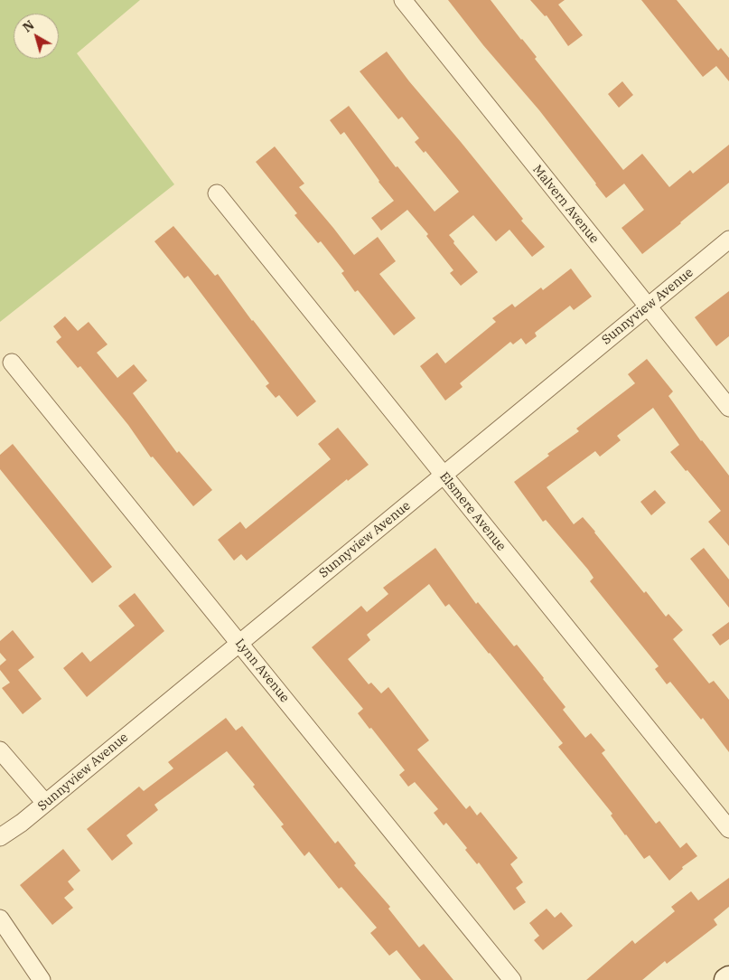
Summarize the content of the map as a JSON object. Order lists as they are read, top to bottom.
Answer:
{
  "streets": {
    "street": [
      "Malvern Avenue",
      "Sunnyview Avenue",
      "Elsmere Avenue",
      "Lynn Avenue"
    ]
  },
  "crossings": [
    ["Malvern Avenue", "Sunnyview Avenue"],
    ["Sunnyview Avenue", "Elsmere Avenue"],
    ["Sunnyview Avenue", "Lynn Avenue"]
  ],
  "north": "top left"
}
